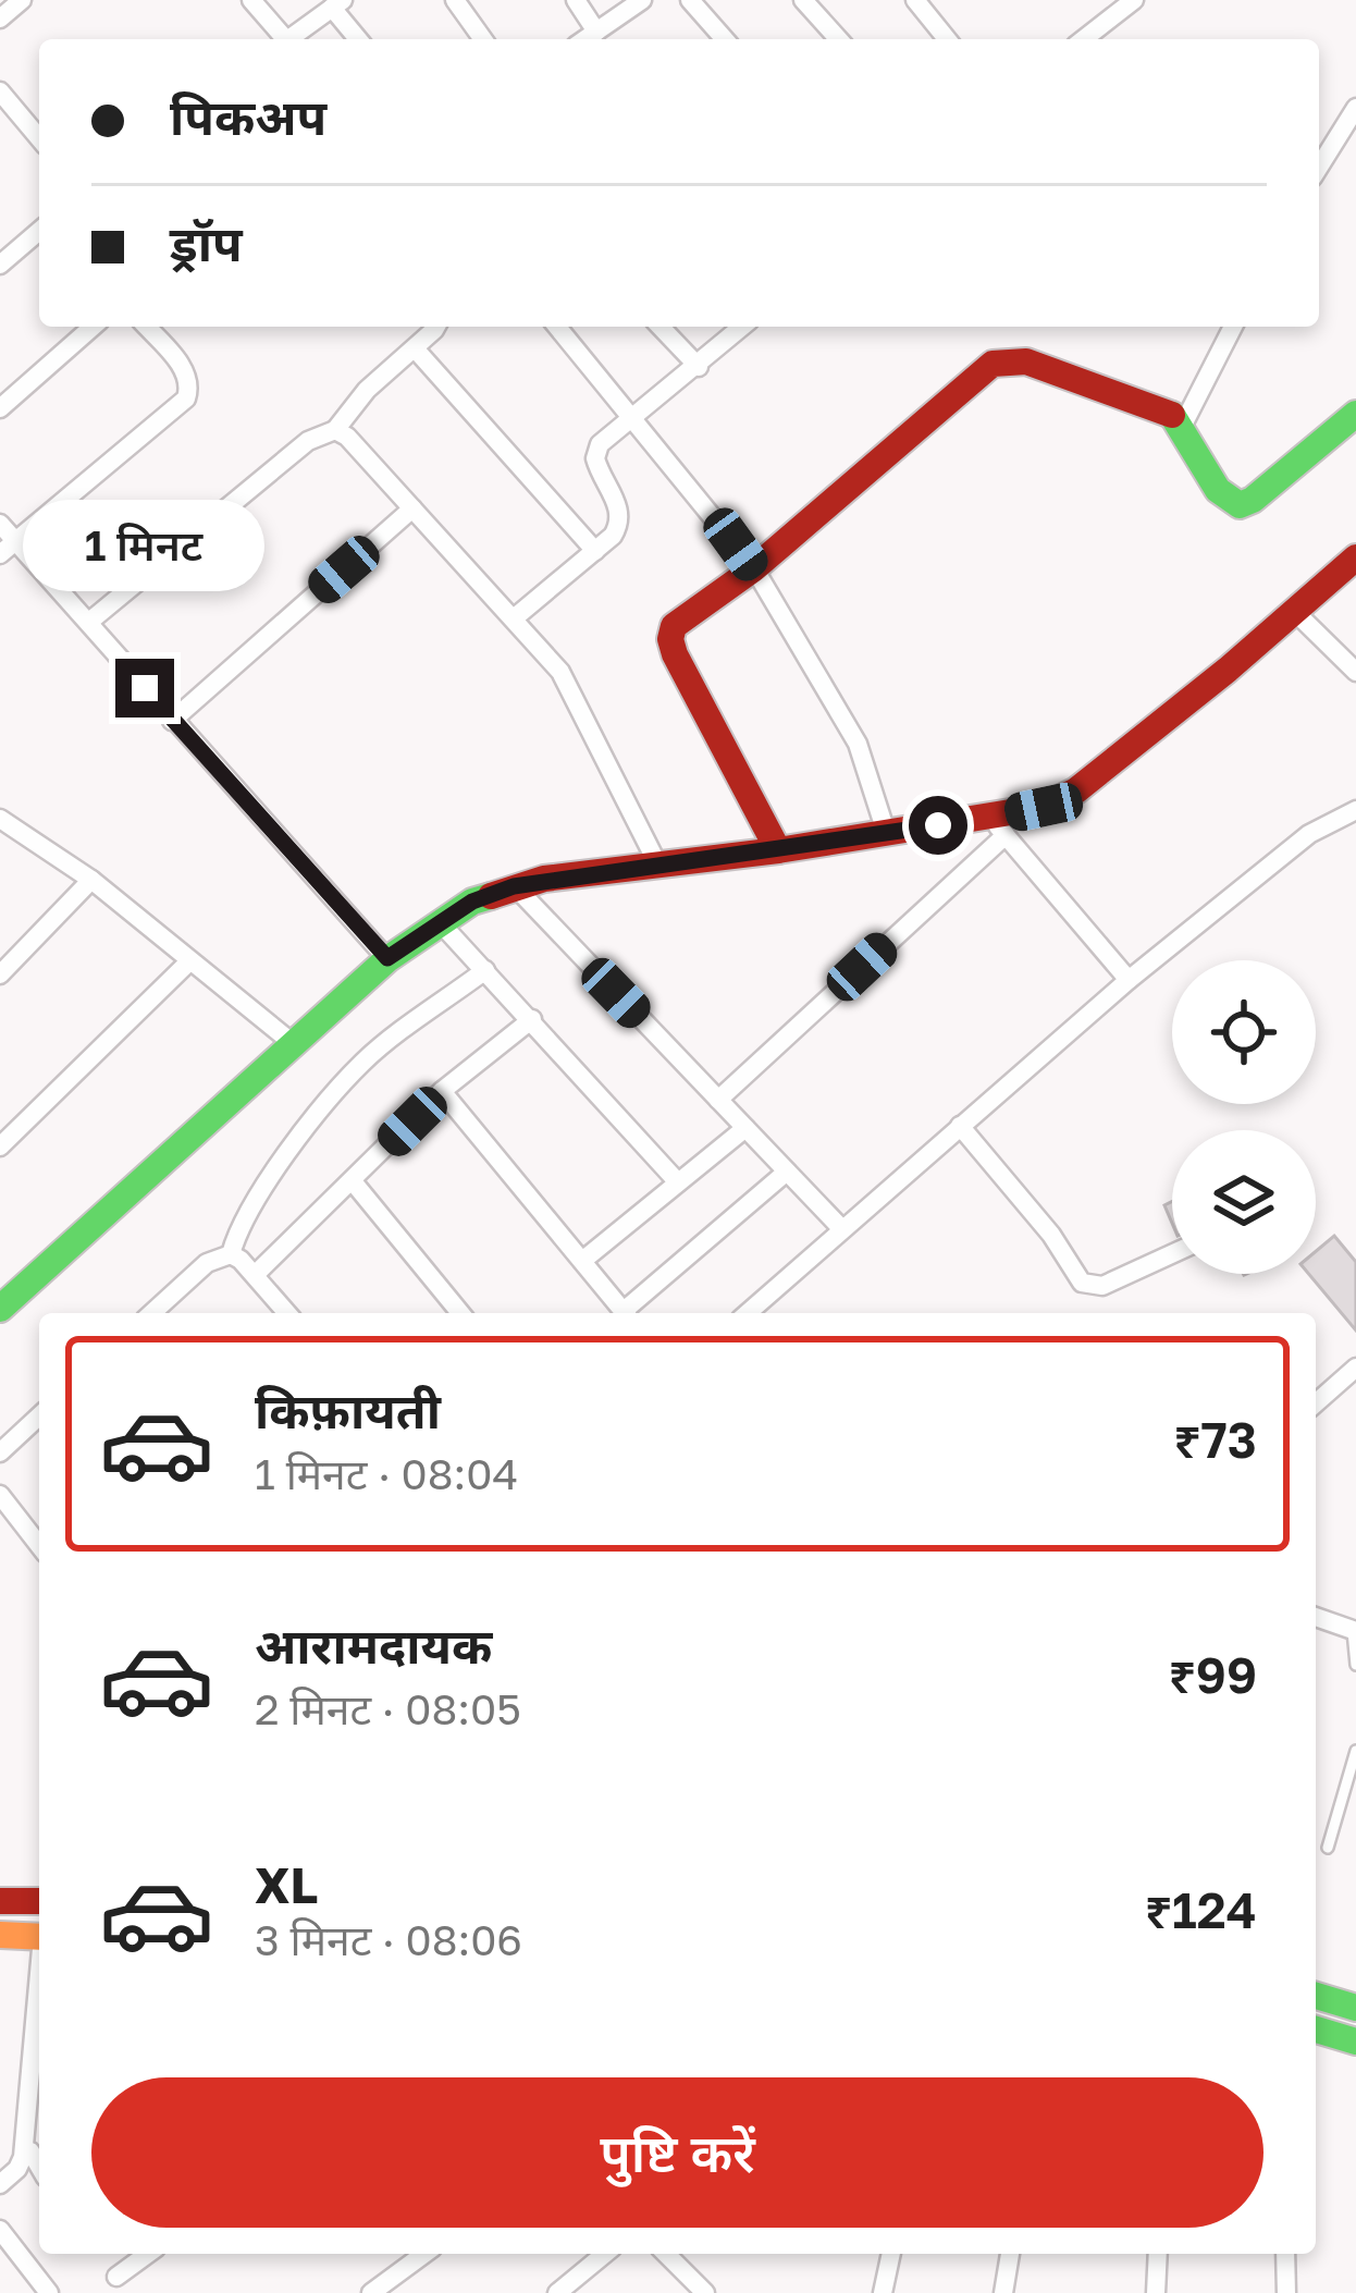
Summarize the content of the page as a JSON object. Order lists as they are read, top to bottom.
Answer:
{
  "page": {
    "banner": ["पिकअप", "ड्रॉप"],
    "bubble": "1 मिनट",
    "list": [
      {
        "name": "किफ़ायती",
        "note": "1 मिनट · 08:04",
        "value": "₹73"
      },
      {
        "name": "आरामदायक",
        "note": "2 मिनट · 08:05",
        "value": "₹99"
      },
      {
        "name": "XL",
        "note": "3 मिनट · 08:06",
        "value": "₹124"
      }
    ],
    "buttons": "पुष्टि करें"
  }
}
